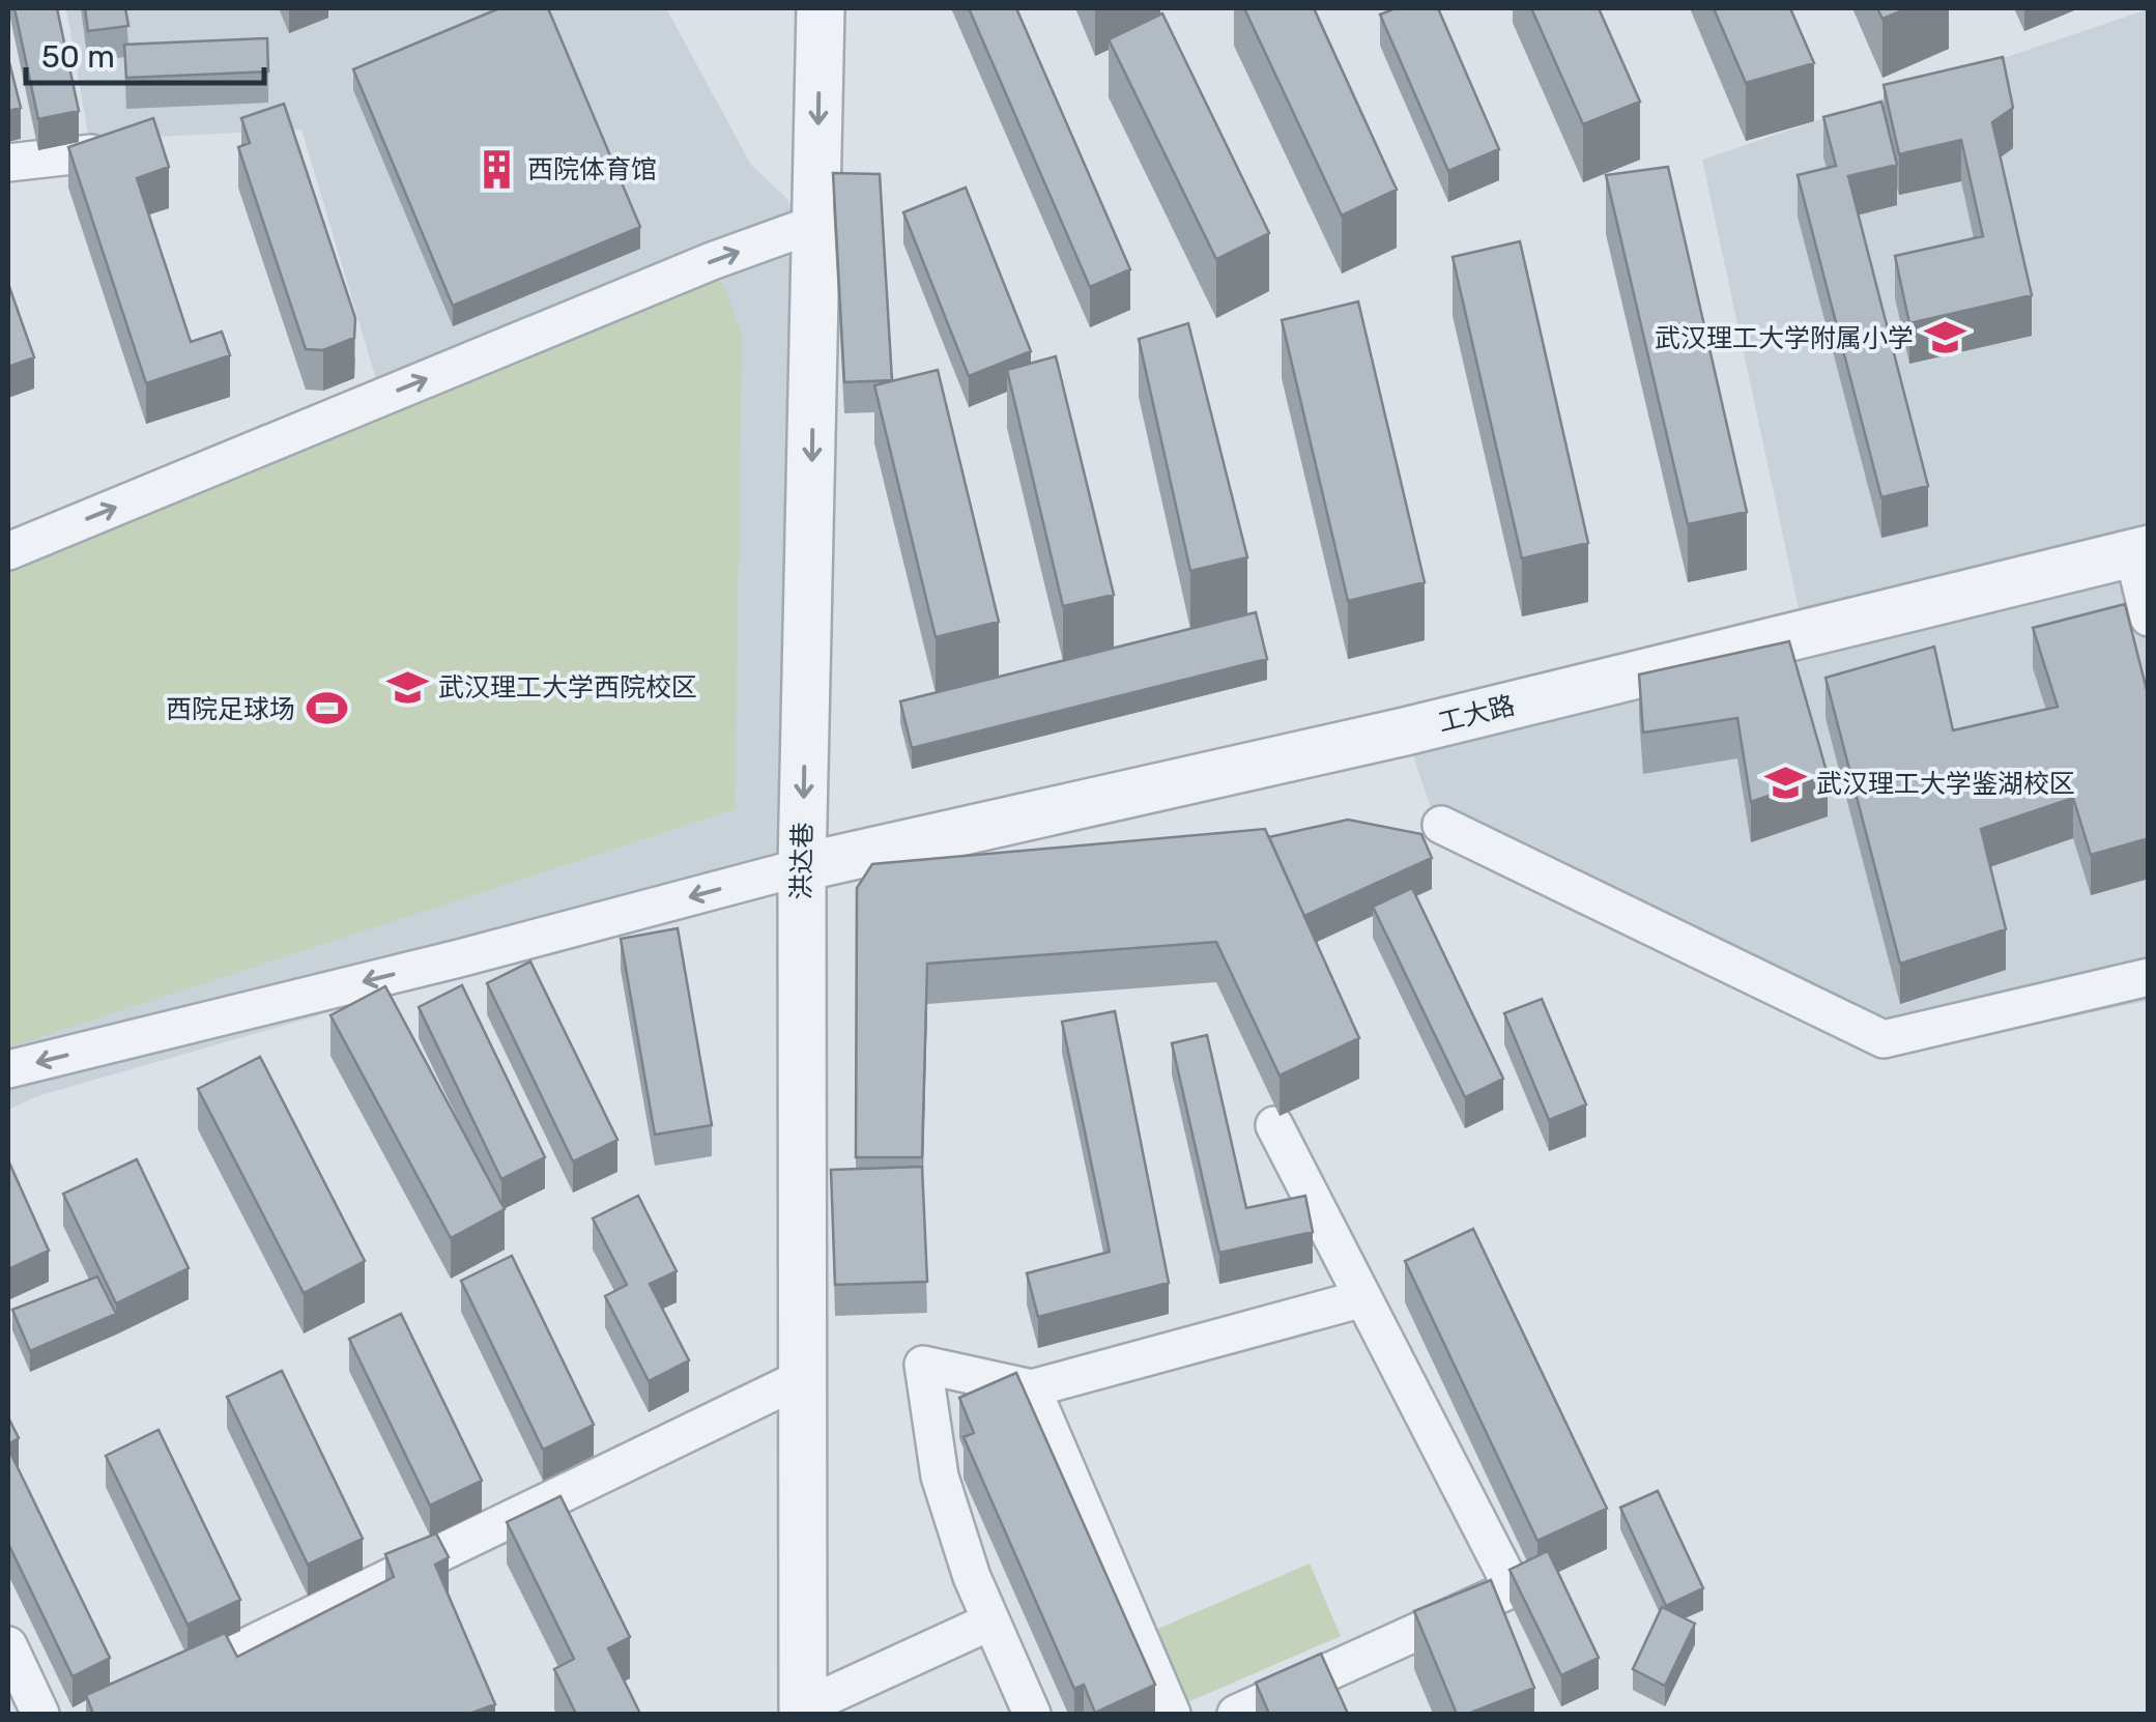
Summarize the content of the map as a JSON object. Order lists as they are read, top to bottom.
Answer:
{
  "streets": {
    "street": ["工大路", "洪达巷"]
  },
  "crossings": [
    ["工大路", "洪达巷"]
  ],
  "one_way": ["洪达巷"],
  "places": {
    "building": ["西院体育馆"],
    "school or university": ["武汉理工大学附属小学", "武汉理工大学西院校区", "武汉理工大学鉴湖校区"],
    "sports": ["西院足球场"]
  },
  "scale_bar": "50 m"
}
